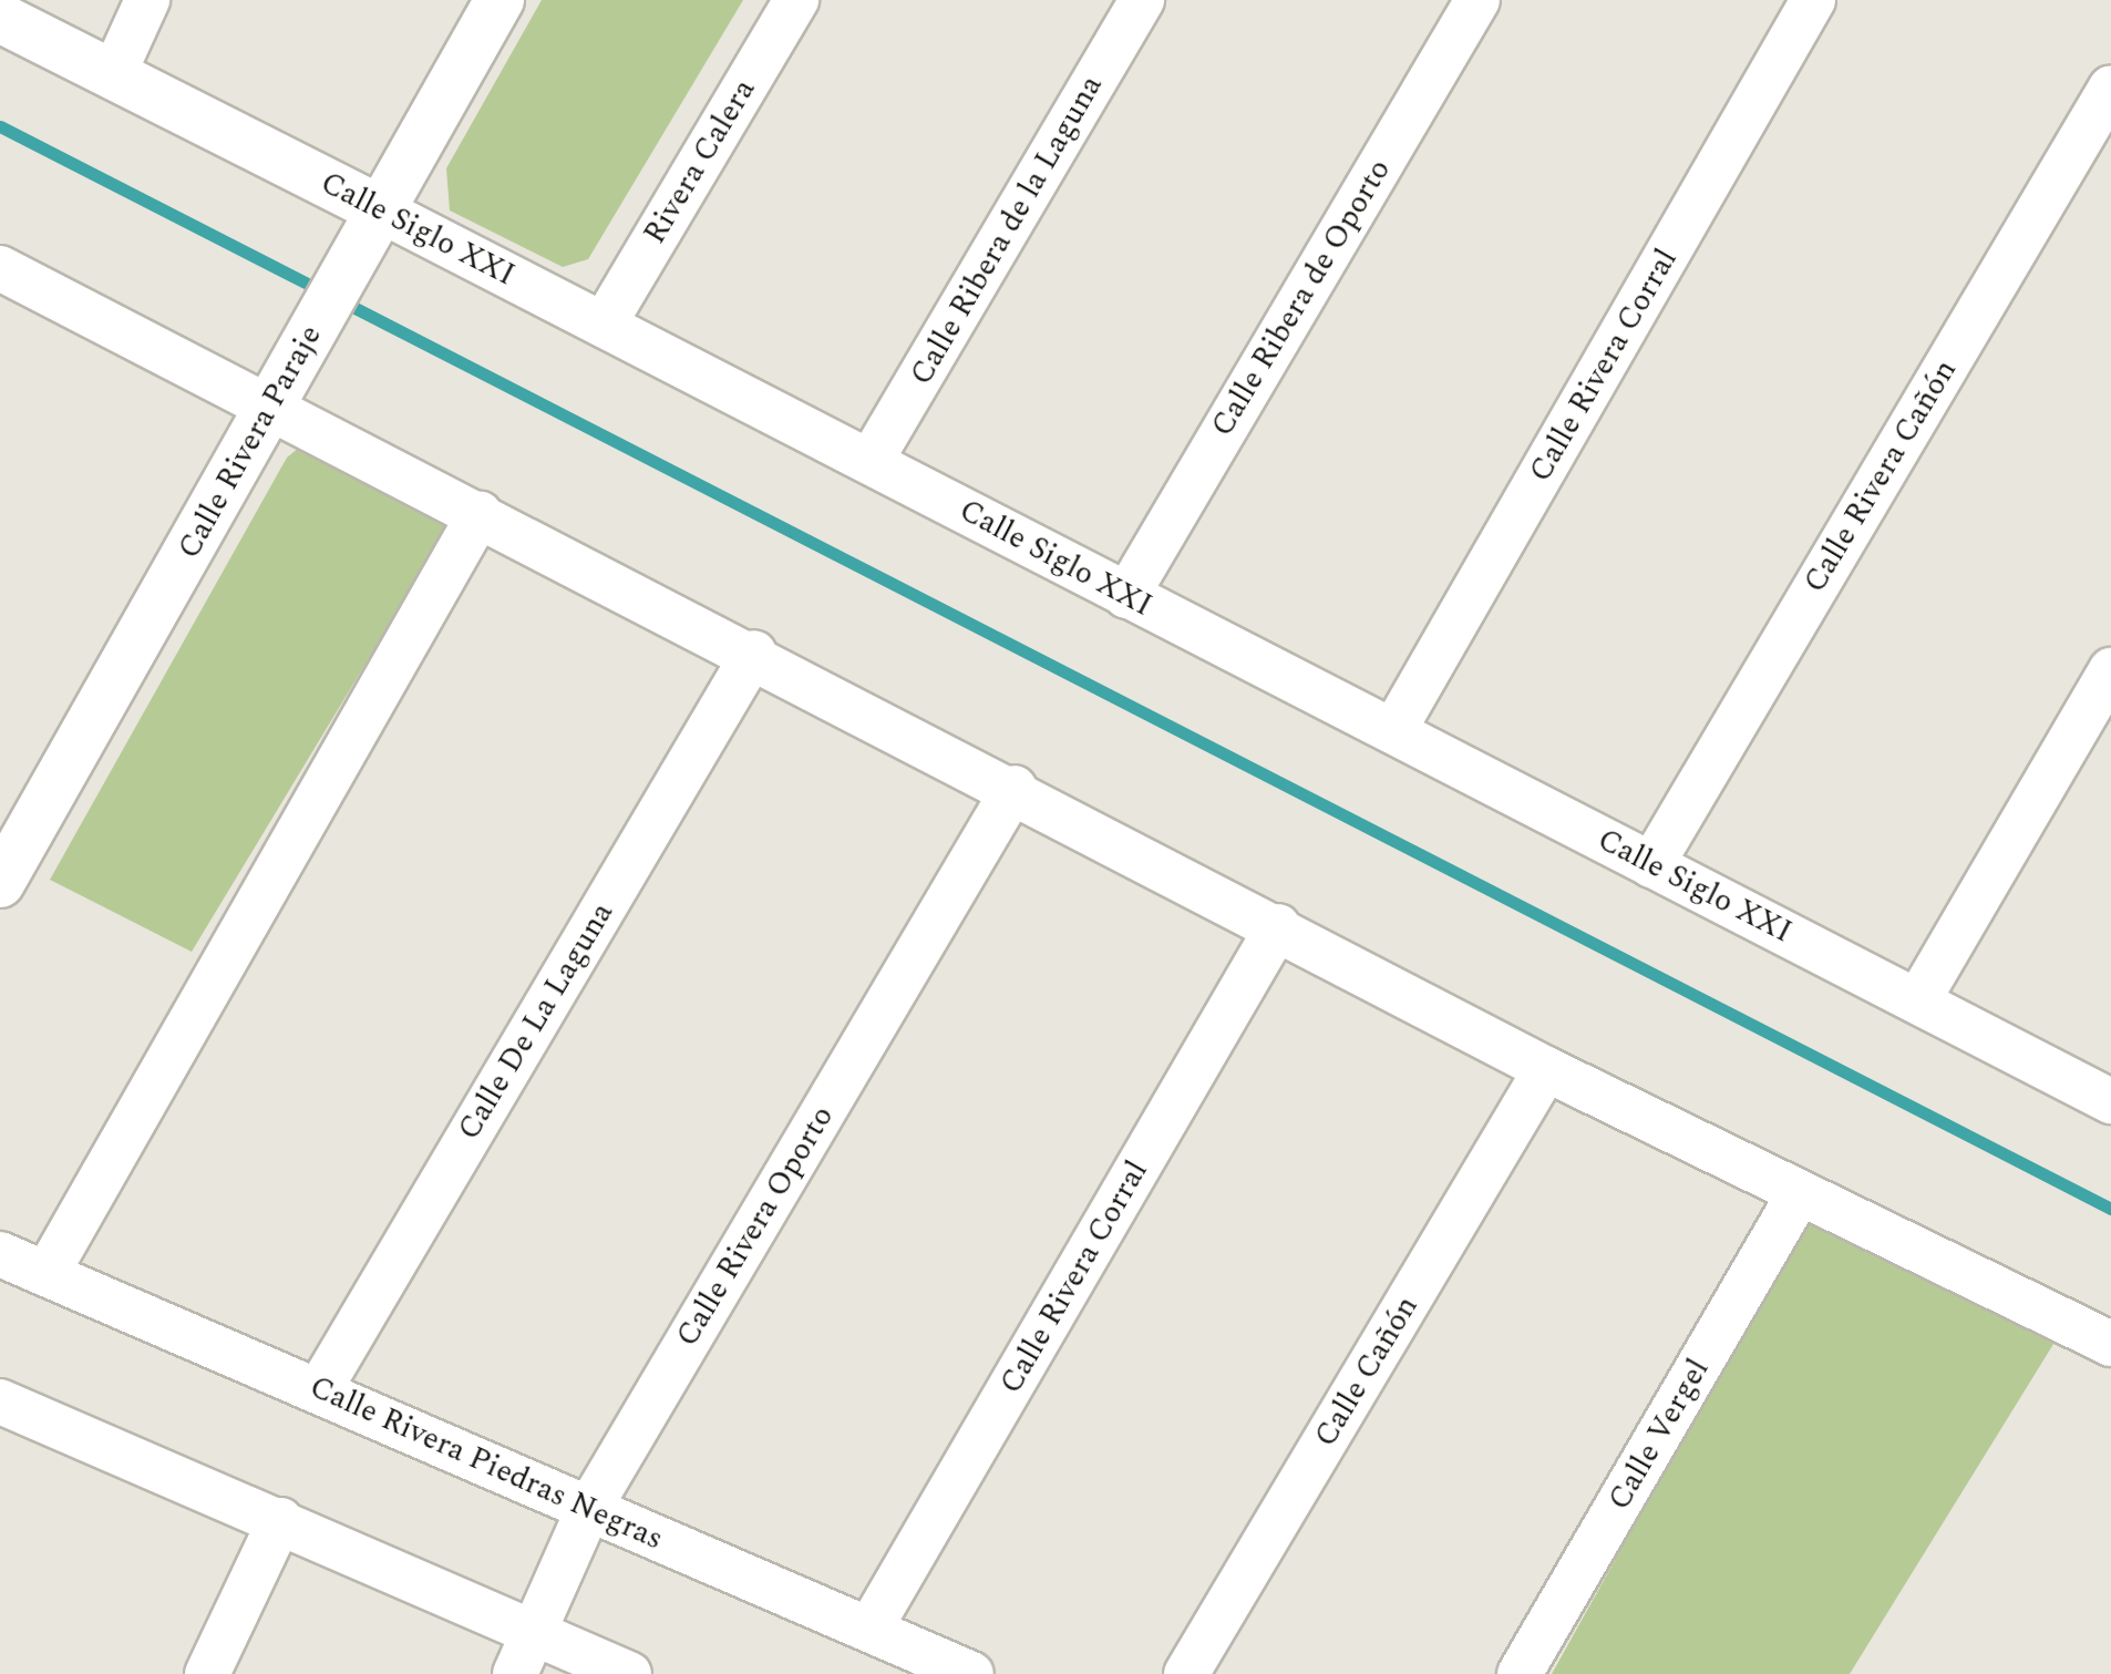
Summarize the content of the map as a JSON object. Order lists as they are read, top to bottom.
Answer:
{
  "streets": {
    "street": [
      "Rivera Calera",
      "Calle Siglo XXI",
      "Calle Ribera de la Laguna",
      "Calle Ribera de Oporto",
      "Calle Rivera Corral",
      "Calle Rivera Paraje",
      "Calle Rivera Cañón",
      "Calle De La Laguna",
      "Calle Rivera Oporto",
      "Calle Cañón",
      "Calle Vergel",
      "Calle Rivera Piedras Negras"
    ]
  },
  "crossings": [
    ["Rivera Calera", "Calle Siglo XXI"],
    ["Calle Siglo XXI", "Calle Ribera de la Laguna"],
    ["Calle Siglo XXI", "Calle Ribera de Oporto"],
    ["Calle Siglo XXI", "Calle Rivera Corral"],
    ["Calle Siglo XXI", "Calle Rivera Paraje"],
    ["Calle Siglo XXI", "Calle Rivera Cañón"],
    ["Calle Rivera Corral", "Calle Rivera Piedras Negras"],
    ["Calle De La Laguna", "Calle Rivera Piedras Negras"],
    ["Calle Rivera Oporto", "Calle Rivera Piedras Negras"]
  ]
}
